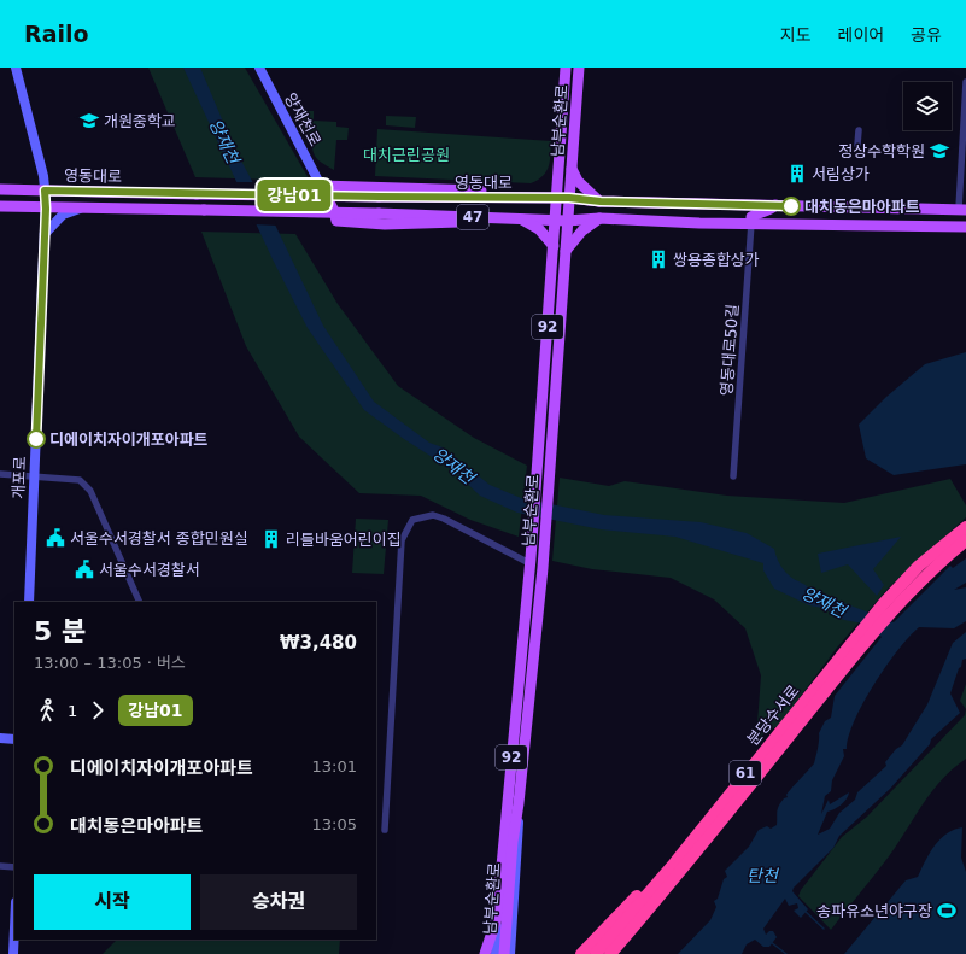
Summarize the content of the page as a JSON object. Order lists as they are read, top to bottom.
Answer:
{
  "streets": {
    "highway": ["분당수서로", "61"],
    "main road": [
      "남부순환로",
      "영동대로",
      "47",
      "92"
    ],
    "street": ["양재천로", "영동대로50길", "개포로"]
  },
  "crossings": [
    ["남부순환로", "영동대로"],
    ["남부순환로", "47"],
    ["영동대로", "개포로"],
    ["47", "영동대로50길"],
    ["47", "개포로"]
  ],
  "water": ["양재천", "탄천"],
  "parks": ["대치근린공원"],
  "places": {
    "school or university": ["개원중학교", "정상수학학원"],
    "building": ["서림상가", "쌍용종합상가", "리틀바움어린이집"],
    "other": ["대치동은마아파트", "디에이치자이개포아파트"],
    "public building": ["서울수서경찰서 종합민원실", "서울수서경찰서"],
    "sports": ["송파유소년야구장"]
  },
  "lines": ["bus line 강남01"],
  "page": {
    "header": "Railo",
    "nav": ["지도", "레이어", "공유"],
    "on_map": "강남01",
    "heading": ["5 분", "13:00 – 13:05 · 버스", "₩3,480"],
    "legs": ["1", "강남01"],
    "list": [
      {
        "name": "디에이치자이개포아파트",
        "value": "13:01"
      },
      {
        "name": "대치동은마아파트",
        "value": "13:05"
      }
    ],
    "buttons": ["시작", "승차권"]
  }
}
